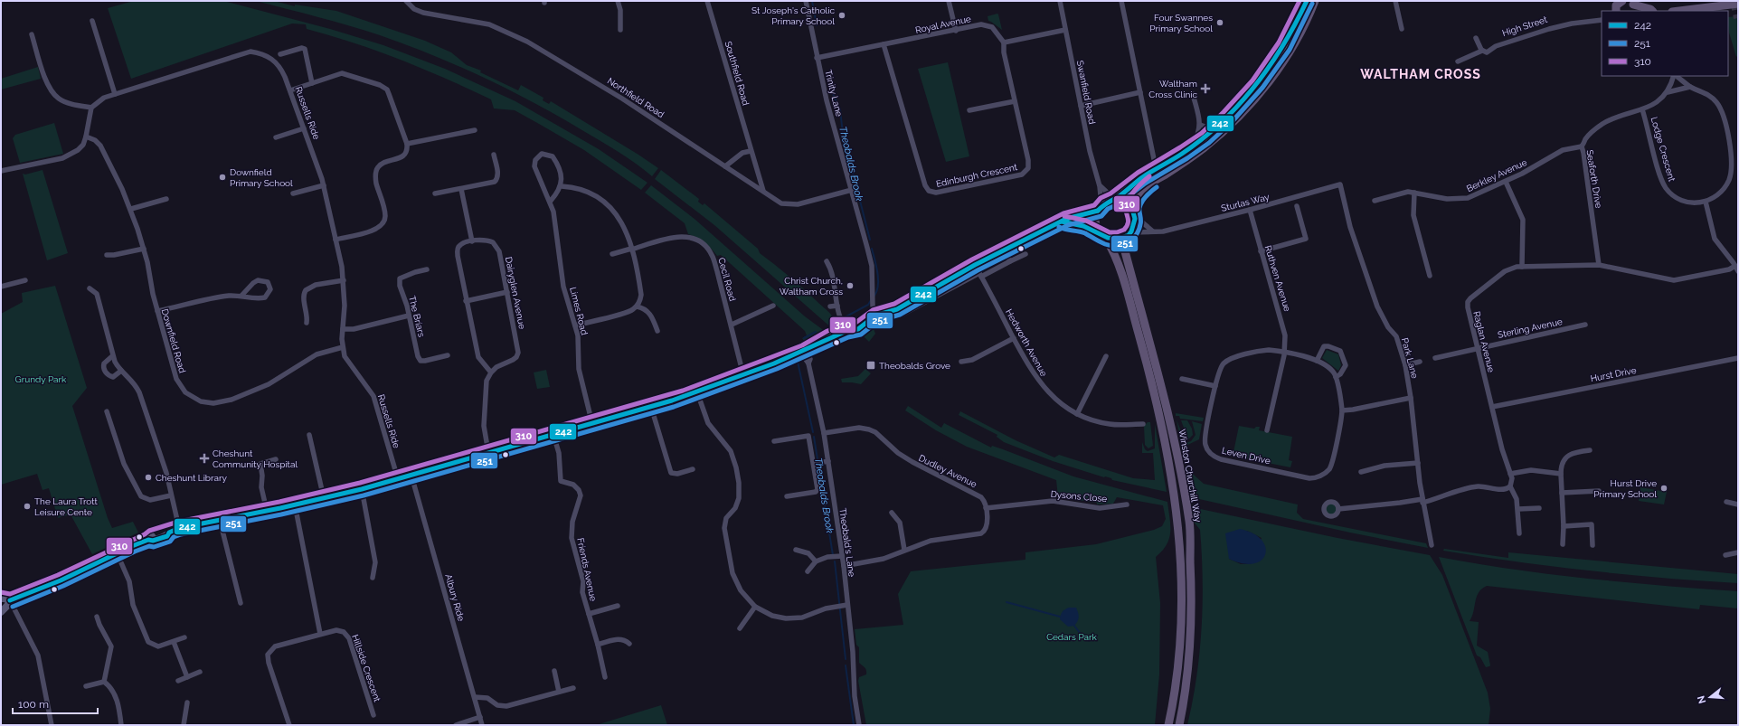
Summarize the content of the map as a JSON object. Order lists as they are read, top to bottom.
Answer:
{
  "streets": {
    "main road": ["Winston Churchill Way"],
    "street": [
      "Royal Avenue",
      "High Street",
      "Southfield Road",
      "Swanfield Road",
      "Trinity Lane",
      "Northfield Road",
      "Russells Ride",
      "Lodge Crescent",
      "Edinburgh Crescent",
      "Berkley Avenue",
      "Seaforth Drive",
      "Sturlas Way",
      "Ruthven Avenue",
      "Cecil Road",
      "Dairyglen Avenue",
      "Limes Road",
      "The Briars",
      "Sterling Avenue",
      "Downfield Road",
      "Raglan Avenue",
      "Hedworth Avenue",
      "Park Lane",
      "Hurst Drive",
      "Leven Drive",
      "Dudley Avenue",
      "Dysons Close",
      "Theobald's Lane",
      "Friends Avenue",
      "Albury Ride",
      "Hillside Crescent"
    ]
  },
  "crossings": [
    ["Royal Avenue", "Trinity Lane"],
    ["Royal Avenue", "Edinburgh Crescent"],
    ["Southfield Road", "Northfield Road"],
    ["Swanfield Road", "Sturlas Way"],
    ["Swanfield Road", "Winston Churchill Way"],
    ["Trinity Lane", "Northfield Road"],
    ["Russells Ride", "Downfield Road"],
    ["Lodge Crescent", "Seaforth Drive"],
    ["Berkley Avenue", "Seaforth Drive"],
    ["Seaforth Drive", "Raglan Avenue"],
    ["Sturlas Way", "Ruthven Avenue"],
    ["Sturlas Way", "Park Lane"],
    ["Sturlas Way", "Winston Churchill Way"],
    ["Ruthven Avenue", "Leven Drive"],
    ["Sterling Avenue", "Raglan Avenue"],
    ["Raglan Avenue", "Hurst Drive"],
    ["Dudley Avenue", "Dysons Close"],
    ["Dudley Avenue", "Theobald's Lane"]
  ],
  "districts": ["WALTHAM CROSS"],
  "water": ["Theobalds Brook"],
  "parks": ["Grundy Park", "Cedars Park"],
  "places": {
    "other": [
      "St Joseph's Catholic Primary School",
      "Four Swannes Primary School",
      "Downfield Primary School",
      "Christ Church, Waltham Cross",
      "Cheshunt Library",
      "Hurst Drive Primary School",
      "The Laura Trott Leisure Cente"
    ],
    "health": ["Waltham Cross Clinic", "Cheshunt Community Hospital"],
    "transit": ["Theobalds Grove"]
  },
  "lines": ["transit line 242", "transit line 310", "transit line 251"],
  "legend": ["242", "251", "310"],
  "scale_bar": "100 m",
  "north": "left"
}
